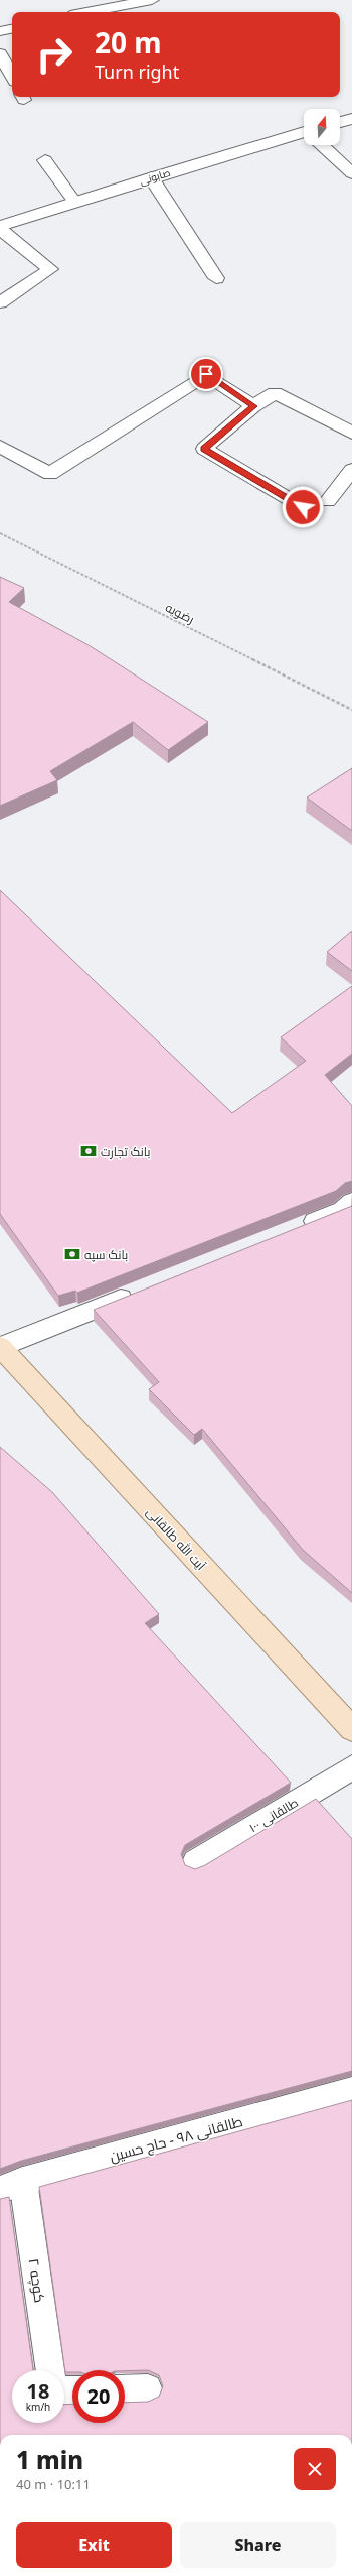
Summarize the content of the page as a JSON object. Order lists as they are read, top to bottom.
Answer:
{
  "streets": {
    "main road": ["آیت الله طالقانی"],
    "street": [
      "صابونی",
      "طالقانی ۱۰۰",
      "طالقانی ۹۸ - حاج حسین",
      "کوچه ۲"
    ],
    "path": ["رضویه"]
  },
  "crossings": [
    ["طالقانی ۹۸ - حاج حسین", "کوچه ۲"]
  ],
  "places": {
    "bank": ["بانک تجارت", "بانک سپه"]
  },
  "north": "top",
  "page": {
    "turn": ["20 m", "Turn right"],
    "speed": "18 km/h",
    "limit": "20",
    "heading": ["1 min", "40 m · 10:11"],
    "buttons": ["Exit", "Share"]
  }
}
